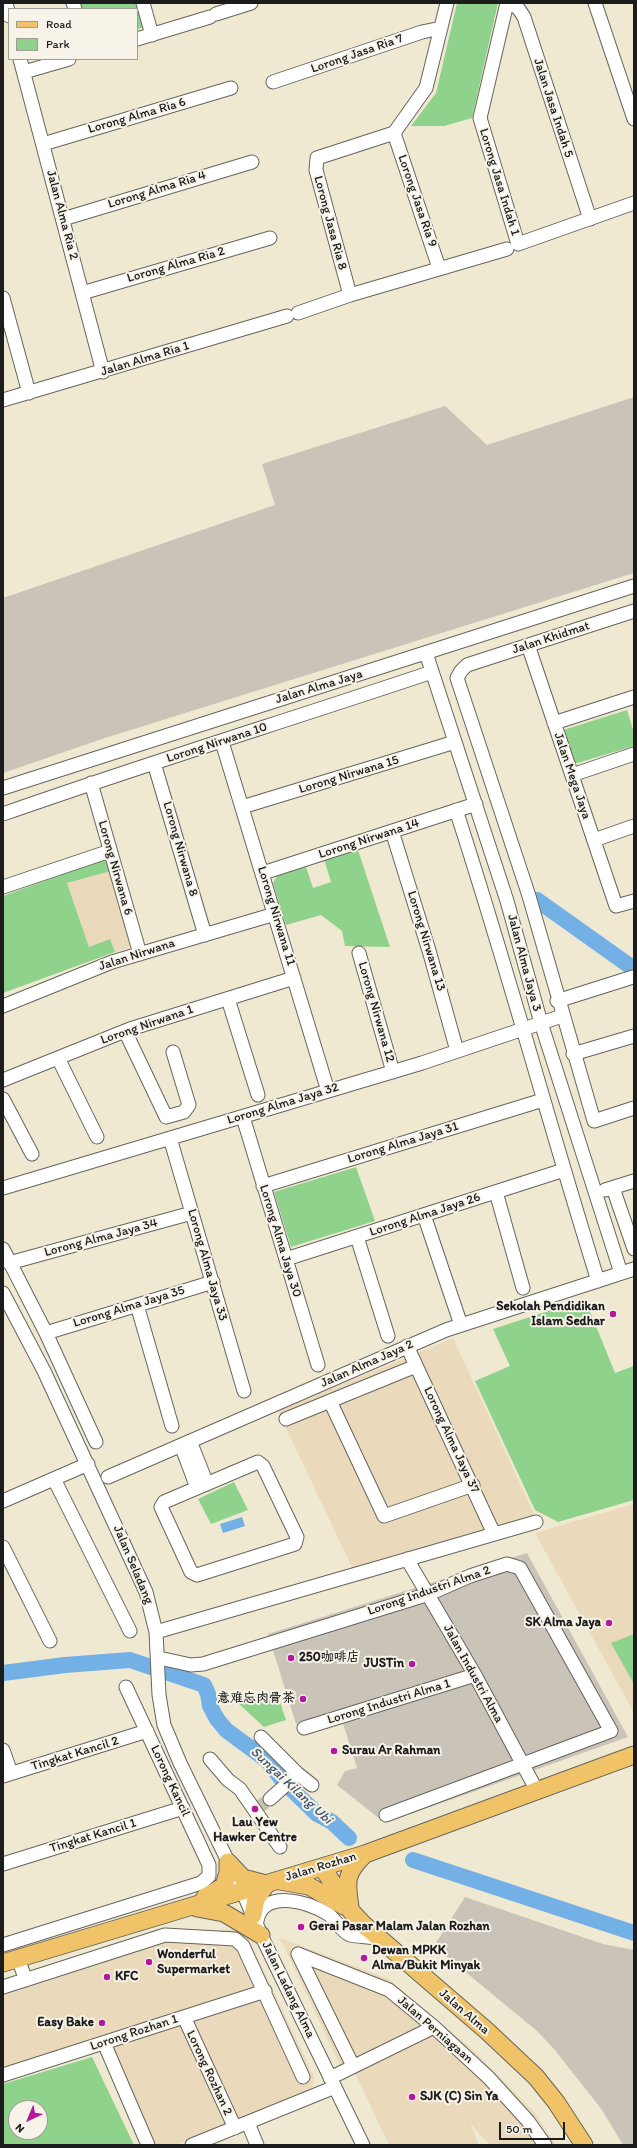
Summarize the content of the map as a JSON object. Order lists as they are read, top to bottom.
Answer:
{
  "streets": {
    "main road": ["Jalan Rozhan", "Jalan Alma"],
    "street": [
      "Lorong Jasa Ria 7",
      "Jalan Jasa Indah 5",
      "Lorong Alma Ria 6",
      "Lorong Jasa Indah 1",
      "Lorong Alma Ria 4",
      "Lorong Jasa Ria 9",
      "Jalan Alma Ria 2",
      "Lorong Jasa Ria 8",
      "Lorong Alma Ria 2",
      "Jalan Alma Ria 1",
      "Jalan Khidmat",
      "Jalan Alma Jaya",
      "Lorong Nirwana 10",
      "Lorong Nirwana 15",
      "Jalan Mega Jaya",
      "Lorong Nirwana 14",
      "Lorong Nirwana 8",
      "Lorong Nirwana 6",
      "Lorong Nirwana 11",
      "Lorong Nirwana 13",
      "Jalan Nirwana",
      "Jalan Alma Jaya 3",
      "Lorong Nirwana 12",
      "Lorong Nirwana 1",
      "Lorong Alma Jaya 32",
      "Lorong Alma Jaya 31",
      "Lorong Alma Jaya 26",
      "Lorong Alma Jaya 34",
      "Lorong Alma Jaya 30",
      "Lorong Alma Jaya 33",
      "Lorong Alma Jaya 35",
      "Jalan Alma Jaya 2",
      "Lorong Alma Jaya 37",
      "Jalan Seladang",
      "Lorong Industri Alma 2",
      "Jalan Industri Alma",
      "Lorong Industri Alma 1",
      "Tingkat Kancil 2",
      "Lorong Kancil",
      "Tingkat Kancil 1",
      "Jalan Ladang Alma",
      "Jalan Perniagaan",
      "Lorong Rozhan 1",
      "Lorong Rozhan 2"
    ]
  },
  "crossings": [
    ["Jalan Jasa Indah 5", "Lorong Jasa Indah 1"],
    ["Jalan Jasa Indah 5", "Jalan Alma Ria 1"],
    ["Lorong Alma Ria 6", "Jalan Alma Ria 2"],
    ["Lorong Jasa Indah 1", "Jalan Alma Ria 1"],
    ["Lorong Alma Ria 4", "Jalan Alma Ria 2"],
    ["Lorong Jasa Ria 9", "Lorong Jasa Ria 8"],
    ["Lorong Jasa Ria 9", "Jalan Alma Ria 1"],
    ["Jalan Alma Ria 2", "Lorong Alma Ria 2"],
    ["Jalan Alma Ria 2", "Jalan Alma Ria 1"],
    ["Lorong Jasa Ria 8", "Jalan Alma Ria 1"],
    ["Jalan Khidmat", "Jalan Mega Jaya"],
    ["Jalan Khidmat", "Jalan Alma Jaya 3"],
    ["Jalan Alma Jaya", "Jalan Alma Jaya 3"],
    ["Lorong Nirwana 10", "Lorong Nirwana 8"],
    ["Lorong Nirwana 10", "Lorong Nirwana 6"],
    ["Lorong Nirwana 10", "Lorong Nirwana 11"],
    ["Lorong Nirwana 10", "Jalan Alma Jaya 3"],
    ["Lorong Nirwana 15", "Lorong Nirwana 11"],
    ["Lorong Nirwana 15", "Jalan Alma Jaya 3"],
    ["Lorong Nirwana 14", "Lorong Nirwana 11"],
    ["Lorong Nirwana 14", "Lorong Nirwana 13"],
    ["Lorong Nirwana 14", "Jalan Alma Jaya 3"],
    ["Lorong Nirwana 8", "Jalan Nirwana"],
    ["Lorong Nirwana 6", "Jalan Nirwana"],
    ["Lorong Nirwana 11", "Jalan Nirwana"],
    ["Lorong Nirwana 11", "Lorong Nirwana 1"],
    ["Lorong Nirwana 11", "Lorong Alma Jaya 32"],
    ["Lorong Nirwana 13", "Lorong Alma Jaya 32"],
    ["Jalan Alma Jaya 3", "Lorong Alma Jaya 32"],
    ["Jalan Alma Jaya 3", "Lorong Alma Jaya 31"],
    ["Jalan Alma Jaya 3", "Lorong Alma Jaya 26"],
    ["Jalan Alma Jaya 3", "Jalan Alma Jaya 2"],
    ["Lorong Nirwana 12", "Lorong Alma Jaya 32"],
    ["Lorong Alma Jaya 32", "Lorong Alma Jaya 30"],
    ["Lorong Alma Jaya 32", "Lorong Alma Jaya 33"],
    ["Lorong Alma Jaya 31", "Lorong Alma Jaya 30"],
    ["Lorong Alma Jaya 26", "Lorong Alma Jaya 30"],
    ["Lorong Alma Jaya 34", "Lorong Alma Jaya 33"],
    ["Lorong Alma Jaya 33", "Lorong Alma Jaya 35"],
    ["Jalan Alma Jaya 2", "Lorong Alma Jaya 37"],
    ["Jalan Seladang", "Lorong Industri Alma 2"],
    ["Jalan Seladang", "Jalan Rozhan"],
    ["Jalan Seladang", "Jalan Ladang Alma"],
    ["Lorong Industri Alma 2", "Jalan Industri Alma"],
    ["Jalan Industri Alma", "Lorong Industri Alma 1"],
    ["Jalan Industri Alma", "Jalan Rozhan"],
    ["Tingkat Kancil 2", "Lorong Kancil"],
    ["Lorong Kancil", "Tingkat Kancil 1"],
    ["Jalan Rozhan", "Jalan Ladang Alma"],
    ["Jalan Rozhan", "Jalan Alma"],
    ["Lorong Rozhan 1", "Lorong Rozhan 2"]
  ],
  "water": ["Sungai Kilang Ubi"],
  "places": [
    "Sekolah Pendidikan Islam Sedhar",
    "SK Alma Jaya",
    "250咖啡店",
    "JUSTin",
    "意难忘肉骨茶",
    "Surau Ar Rahman",
    "Lau Yew Hawker Centre",
    "Gerai Pasar Malam Jalan Rozhan",
    "Dewan MPKK Alma/Bukit Minyak",
    "Wonderful Supermarket",
    "KFC",
    "Easy Bake",
    "SJK (C) Sin Ya"
  ],
  "legend": ["Road", "Park"],
  "scale_bar": "50 m",
  "north": "bottom left"
}
